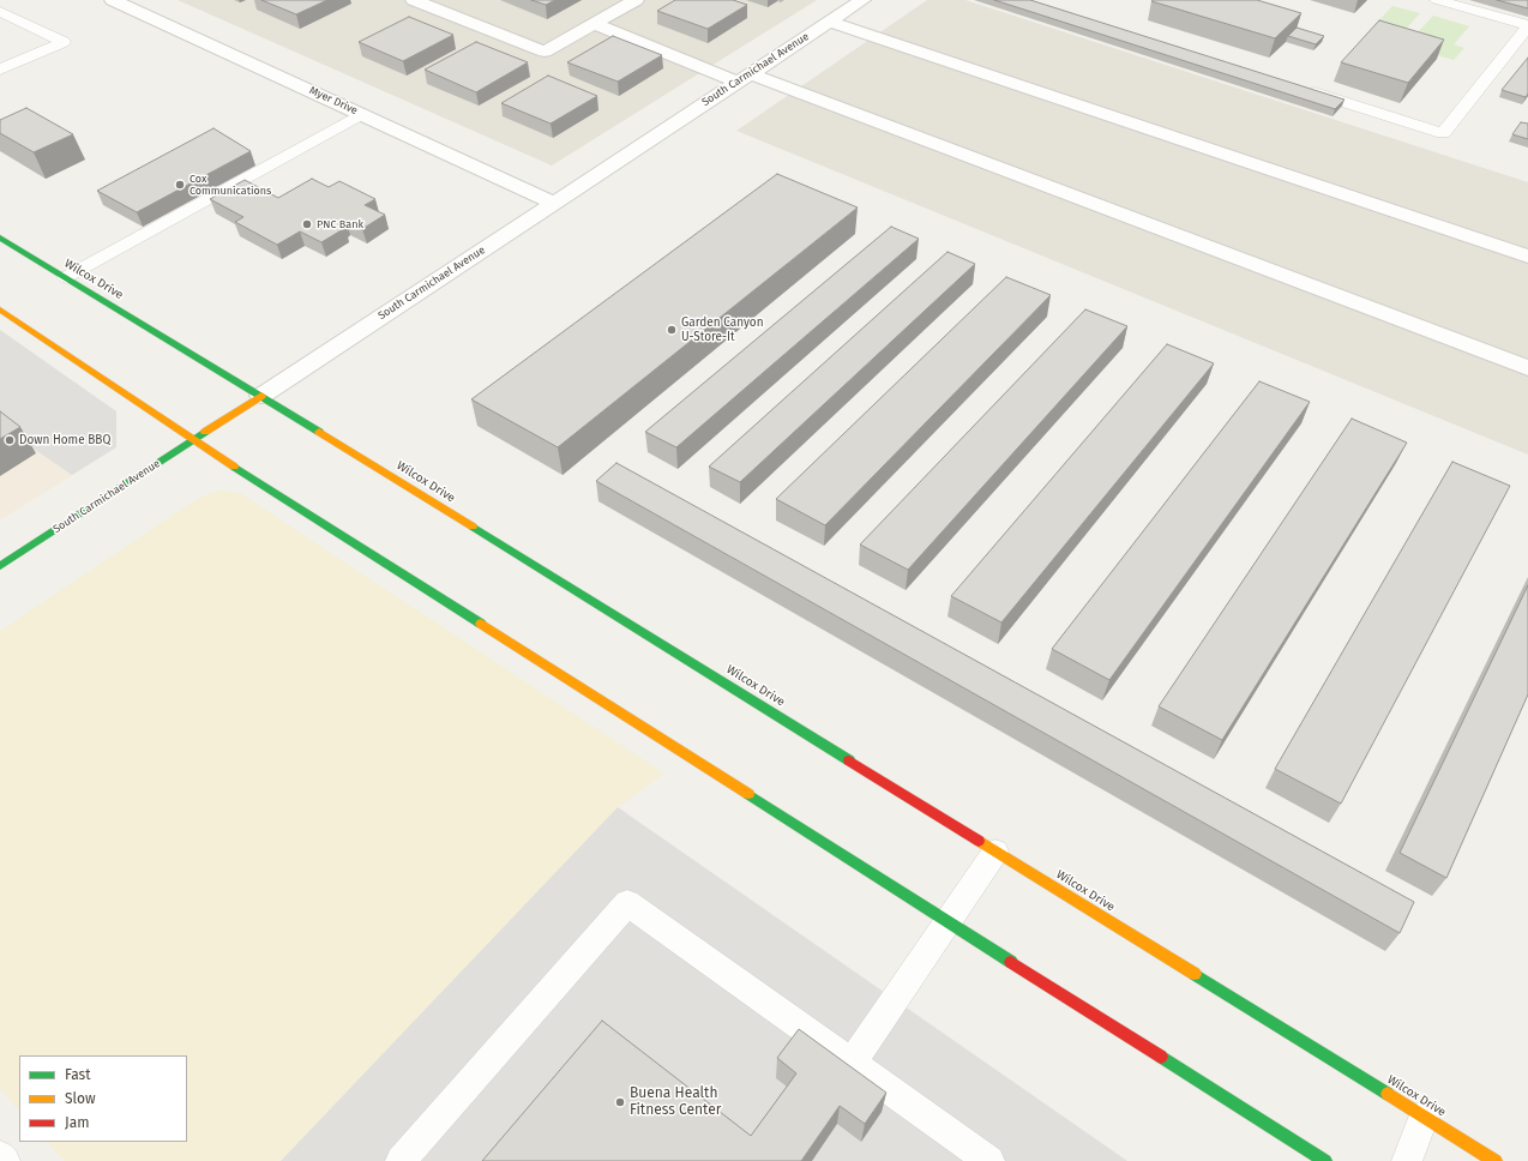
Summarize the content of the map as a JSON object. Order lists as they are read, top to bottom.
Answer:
{
  "streets": {
    "street": ["South Carmichael Avenue", "Myer Drive", "Wilcox Drive"]
  },
  "crossings": [
    ["South Carmichael Avenue", "Myer Drive"],
    ["South Carmichael Avenue", "Wilcox Drive"]
  ],
  "places": [
    "Cox Communications",
    "PNC Bank",
    "Garden Canyon U-Store-It",
    "Down Home BBQ",
    "Buena Health Fitness Center"
  ],
  "legend": ["Fast", "Slow", "Jam"]
}
